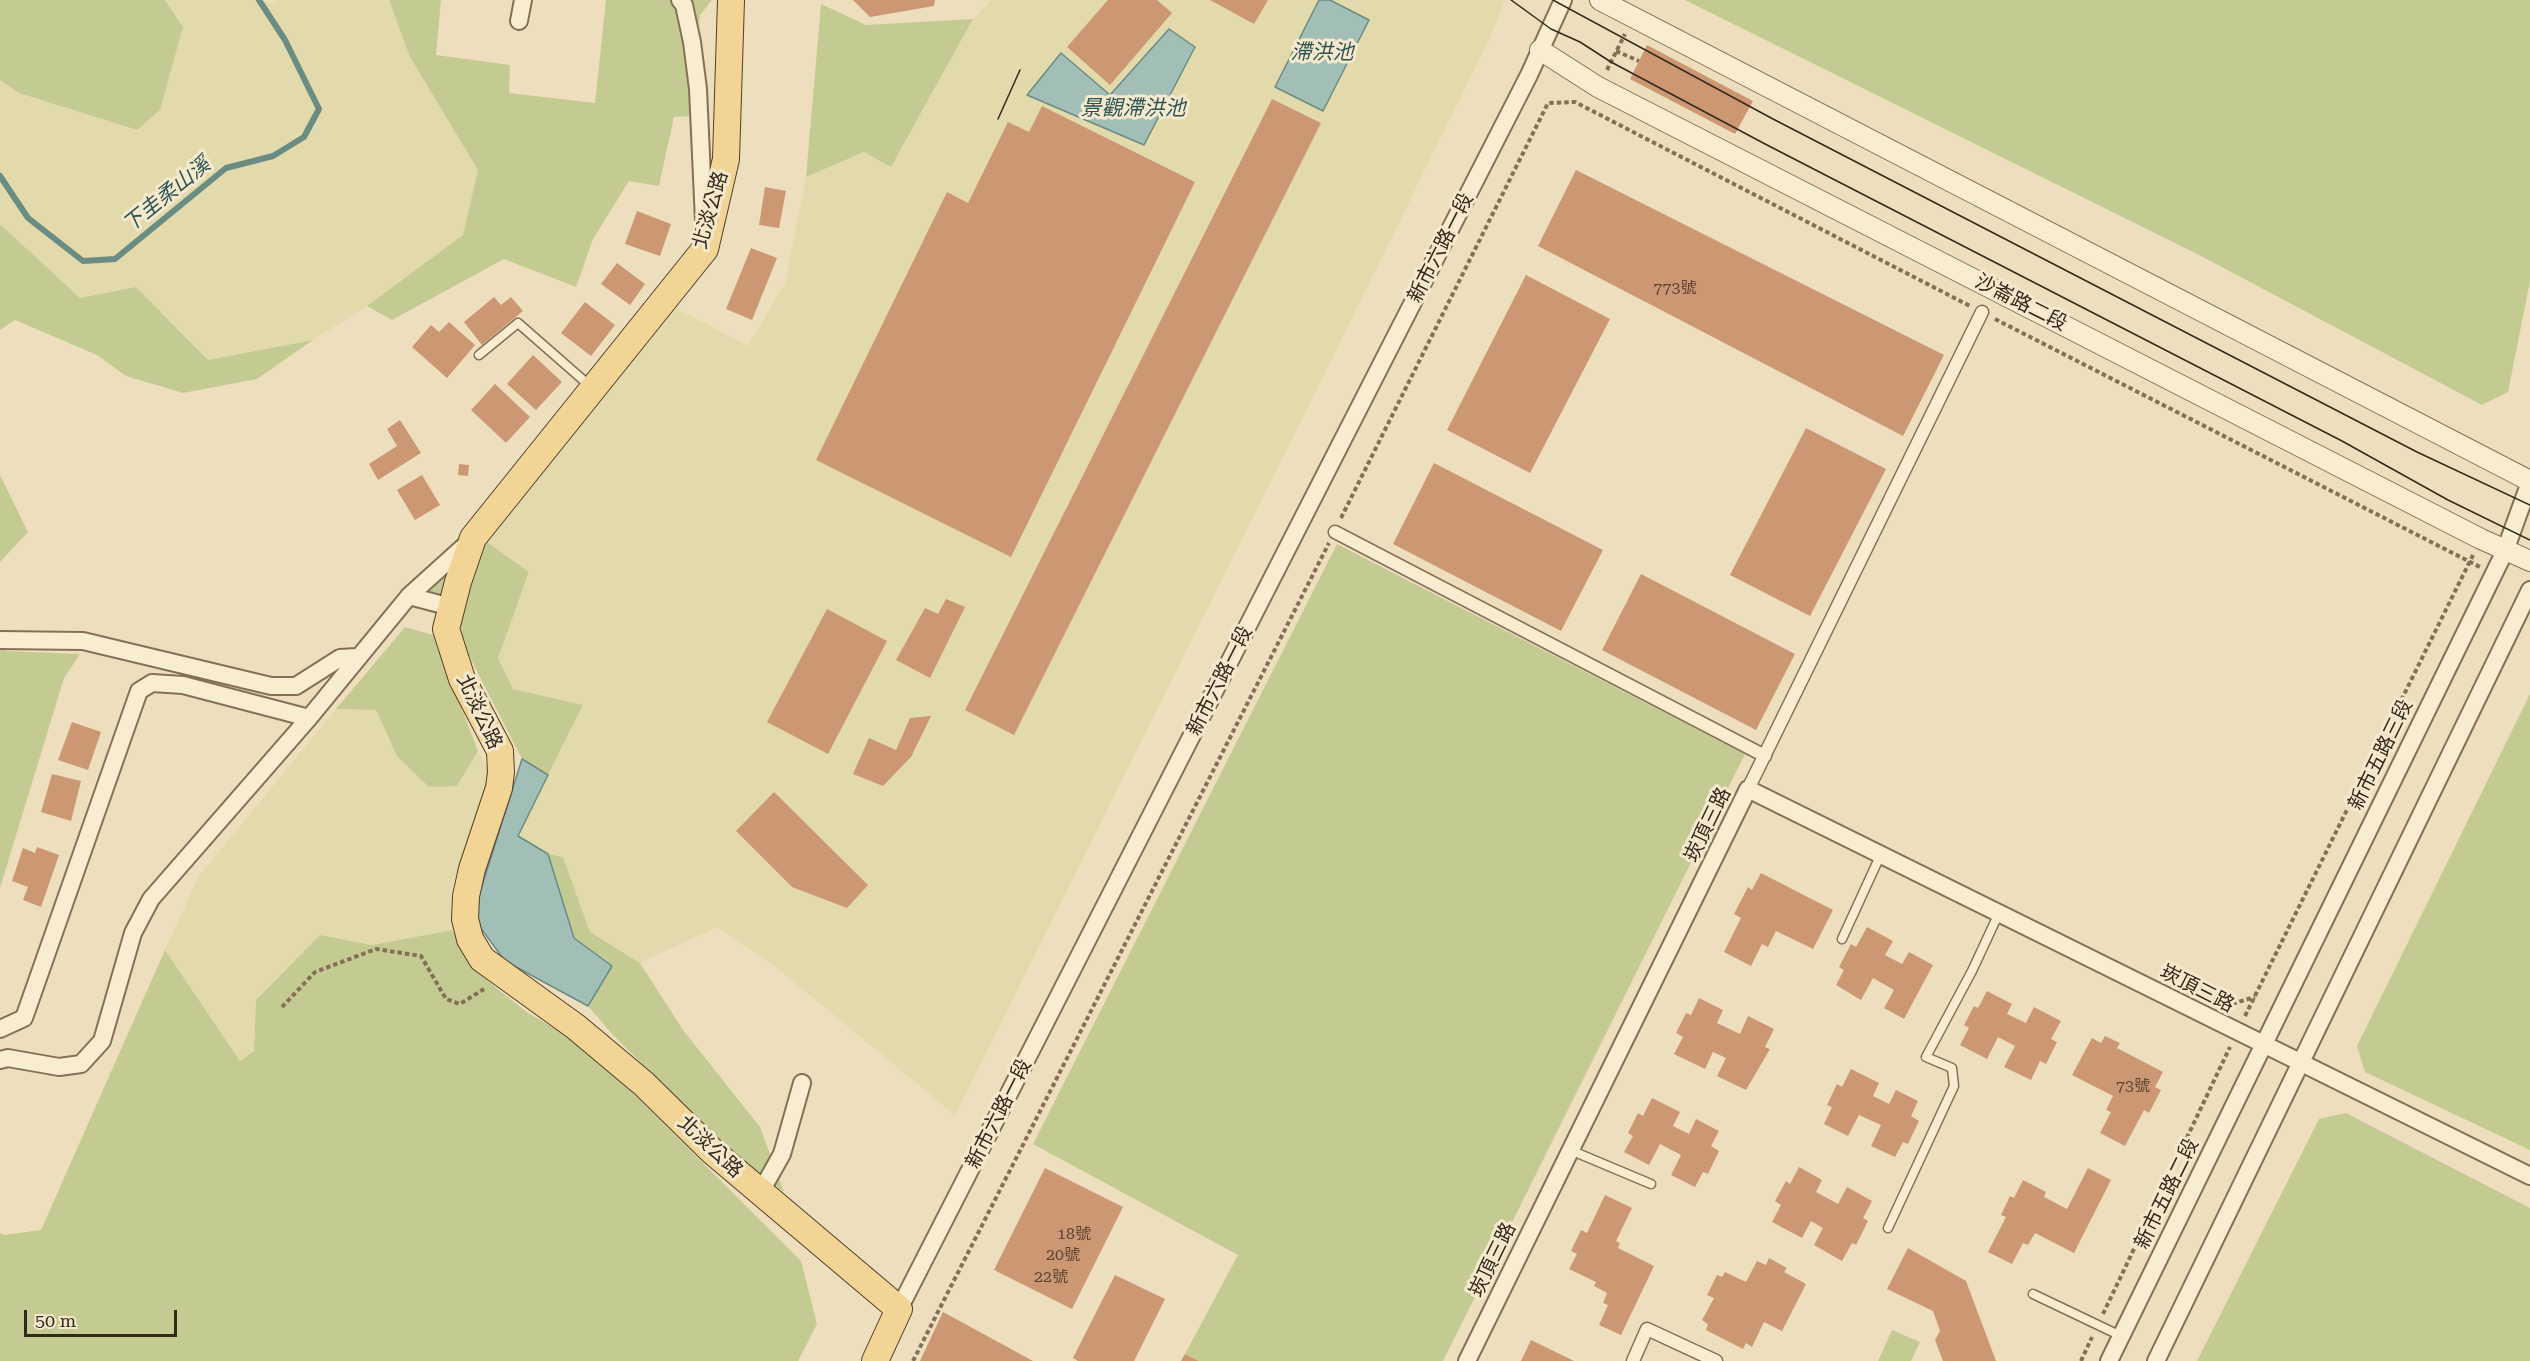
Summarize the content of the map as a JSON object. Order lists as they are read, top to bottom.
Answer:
{
  "streets": {
    "main road": ["北淡公路", "新市六路一段"],
    "street": [
      "沙崙路二段",
      "新市五路三段",
      "崁頂三路",
      "新市五路二段"
    ]
  },
  "crossings": [
    ["北淡公路", "新市六路一段"],
    ["新市六路一段", "沙崙路二段"],
    ["沙崙路二段", "新市五路三段"],
    ["新市五路三段", "崁頂三路"],
    ["新市五路三段", "新市五路二段"],
    ["崁頂三路", "新市五路二段"]
  ],
  "water": ["滯洪池", "景觀滯洪池", "下圭柔山溪"],
  "house_numbers": [
    "773號",
    "73號",
    "18號",
    "20號",
    "22號"
  ],
  "scale_bar": "50 m"
}
